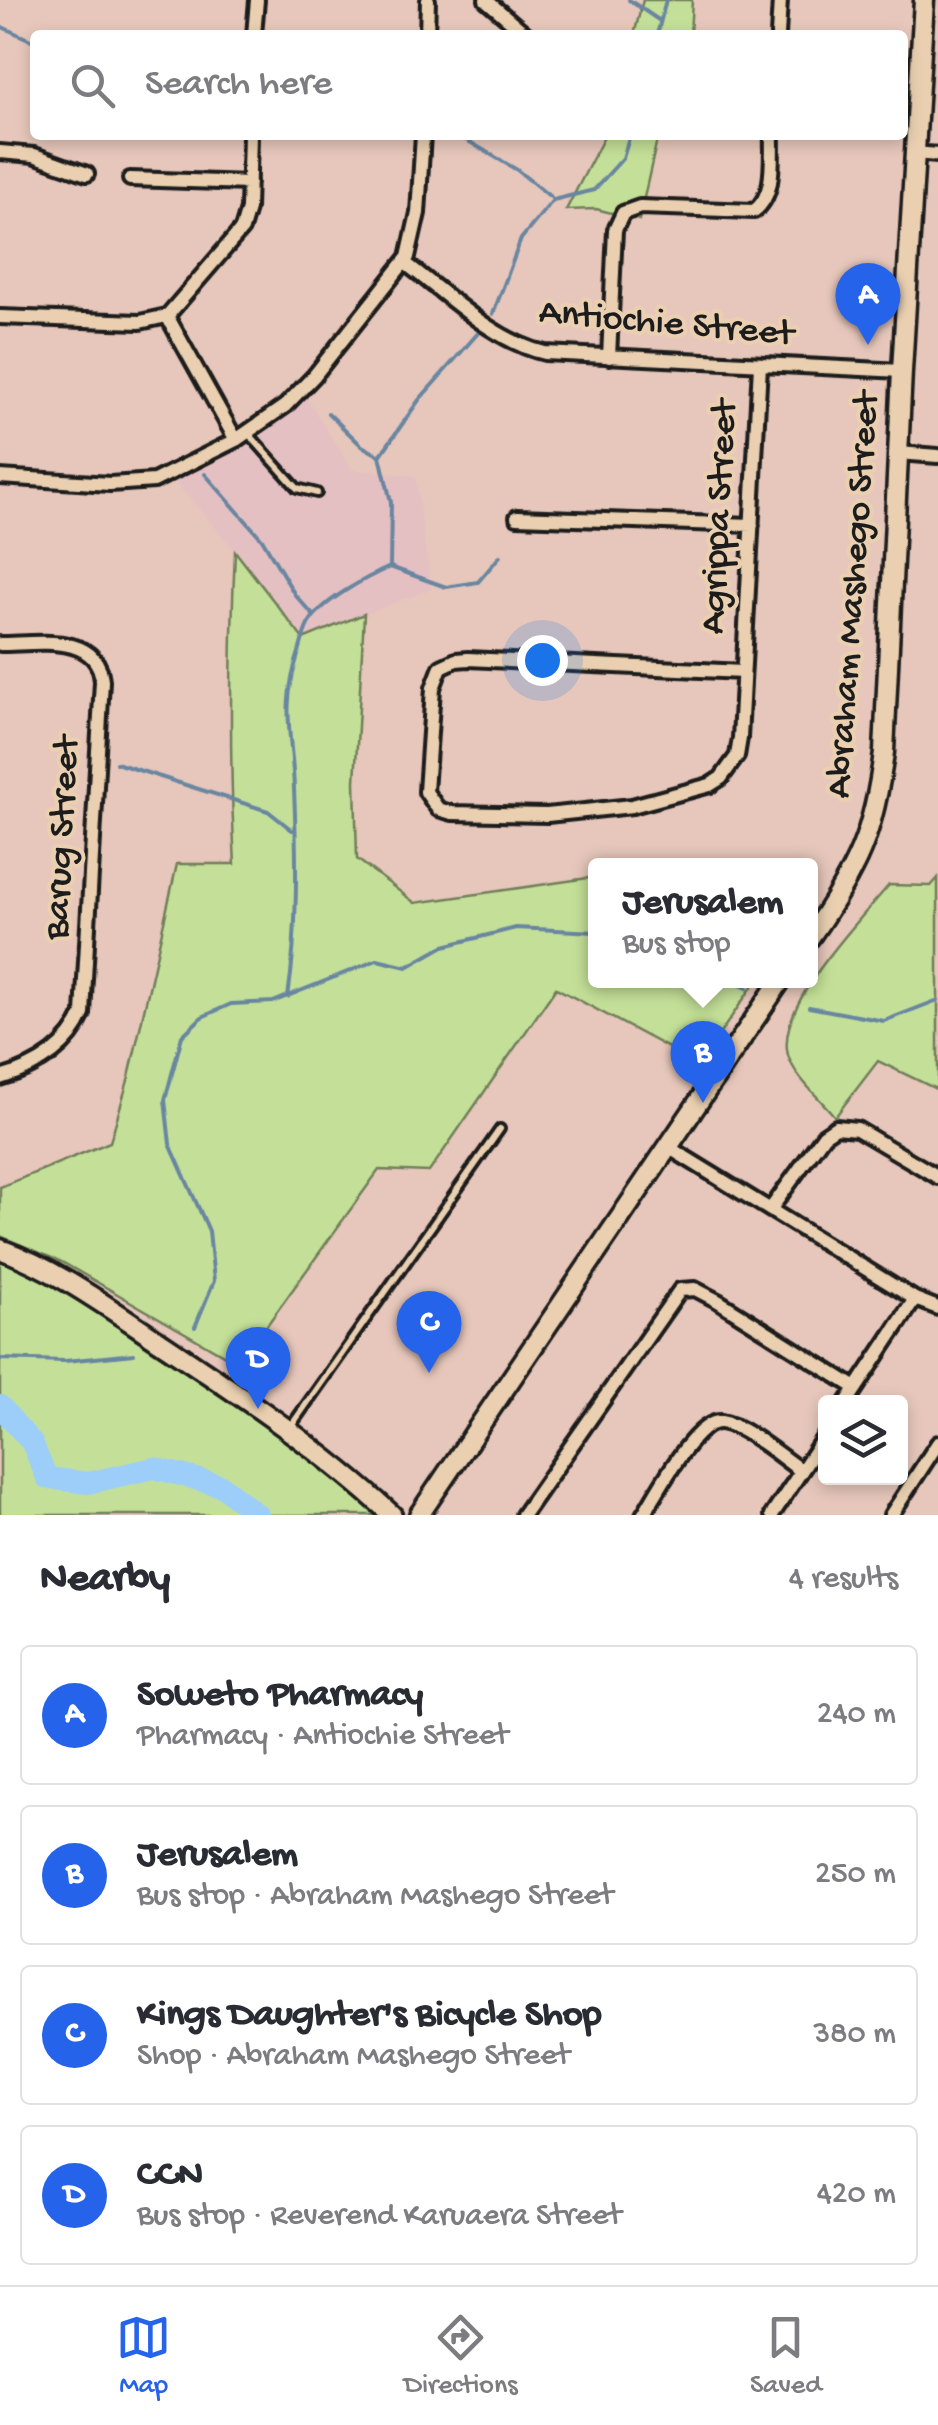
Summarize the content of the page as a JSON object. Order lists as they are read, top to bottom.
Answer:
{
  "streets": {
    "main road": ["Abraham Mashego Street"],
    "street": ["Antiochie Street", "Agrippa Street", "Barug Street"]
  },
  "crossings": [
    ["Antiochie Street", "Agrippa Street"],
    ["Antiochie Street", "Abraham Mashego Street"]
  ],
  "page": {
    "search": "Search here",
    "pins": [
      "A",
      "B",
      "C",
      "D"
    ],
    "popup": ["Jerusalem", "Bus stop"],
    "heading": ["Nearby", "4 results"],
    "list": [
      {
        "mark": "A",
        "name": "Soweto Pharmacy",
        "note": "Pharmacy · Antiochie Street",
        "value": "240 m"
      },
      {
        "mark": "B",
        "name": "Jerusalem",
        "note": "Bus stop · Abraham Mashego Street",
        "value": "250 m"
      },
      {
        "mark": "C",
        "name": "Kings Daughter's Bicycle Shop",
        "note": "Shop · Abraham Mashego Street",
        "value": "380 m"
      },
      {
        "mark": "D",
        "name": "CCN",
        "note": "Bus stop · Reverend Karuaera Street",
        "value": "420 m"
      }
    ],
    "nav": ["Map", "Directions", "Saved"]
  }
}
